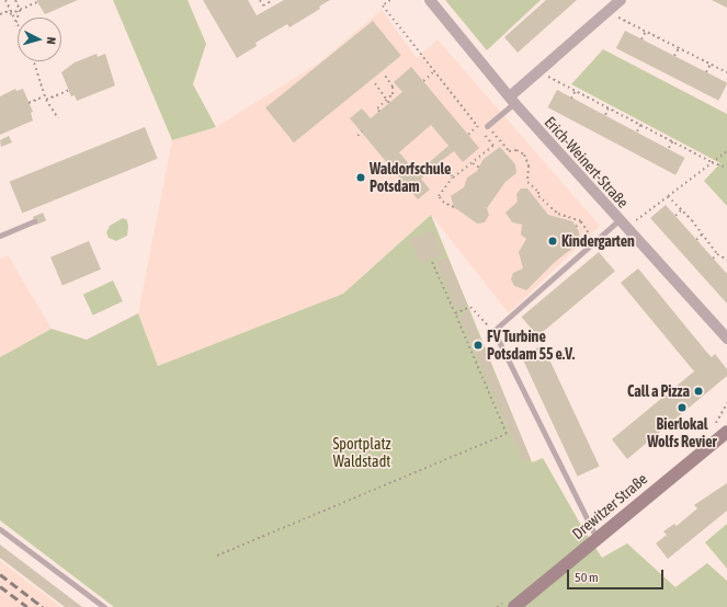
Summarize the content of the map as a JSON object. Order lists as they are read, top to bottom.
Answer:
{
  "streets": {
    "street": ["Erich-Weinert-Straße", "Drewitzer Straße"]
  },
  "parks": ["Sportplatz Waldstadt"],
  "places": [
    "Waldorfschule Potsdam",
    "Kindergarten",
    "FV Turbine Potsdam 55 e.V.",
    "Call a Pizza",
    "Bierlokal Wolfs Revier"
  ],
  "scale_bar": "50 m",
  "north": "right"
}
